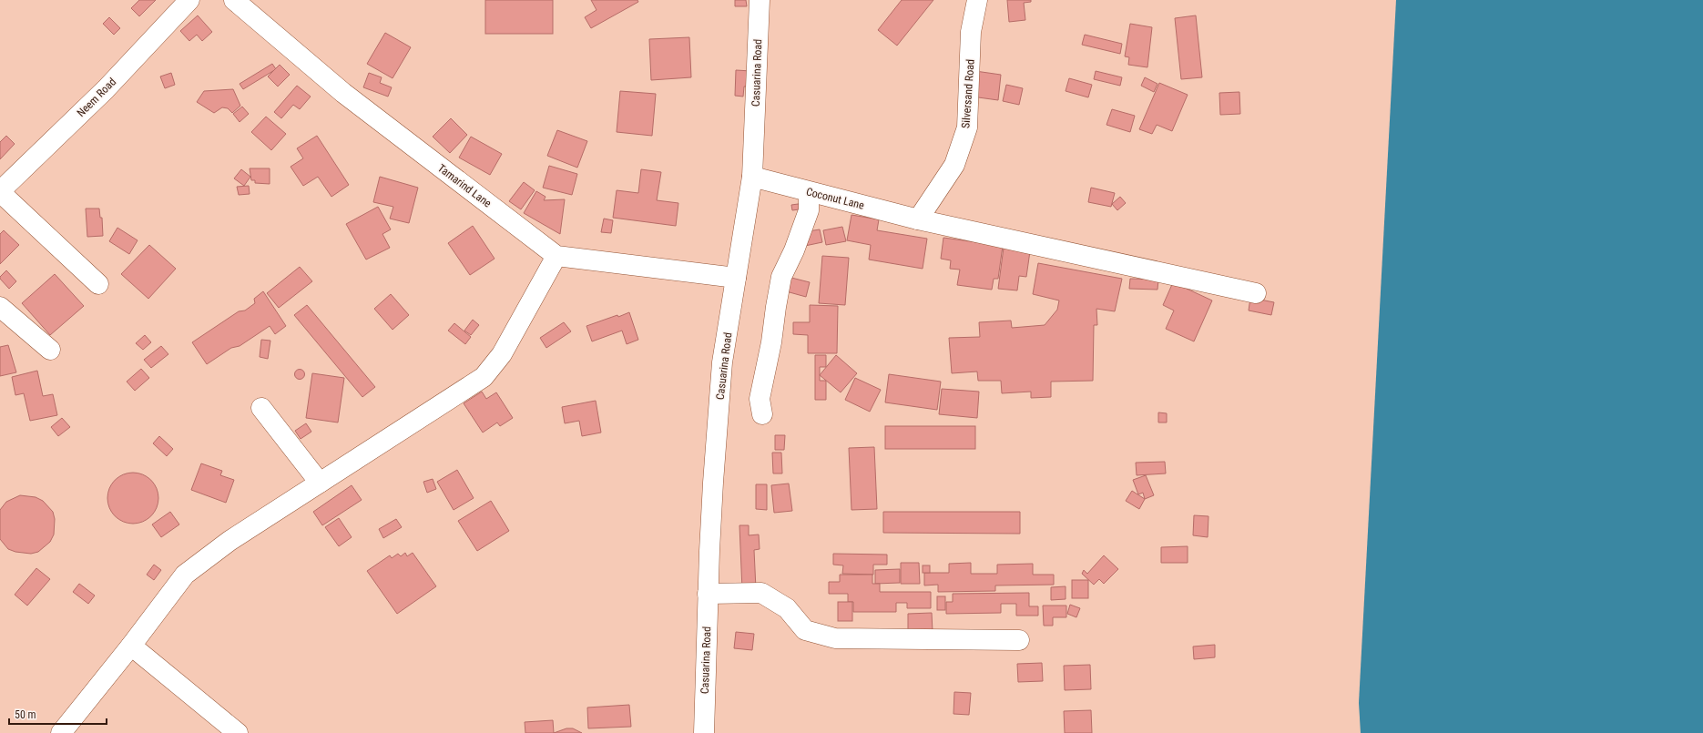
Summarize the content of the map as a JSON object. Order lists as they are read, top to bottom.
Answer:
{
  "streets": {
    "street": [
      "Casuarina Road",
      "Silversand Road",
      "Neem Road",
      "Tamarind Lane",
      "Coconut Lane"
    ]
  },
  "crossings": [
    ["Casuarina Road", "Coconut Lane"],
    ["Silversand Road", "Coconut Lane"]
  ],
  "scale_bar": "50 m"
}
